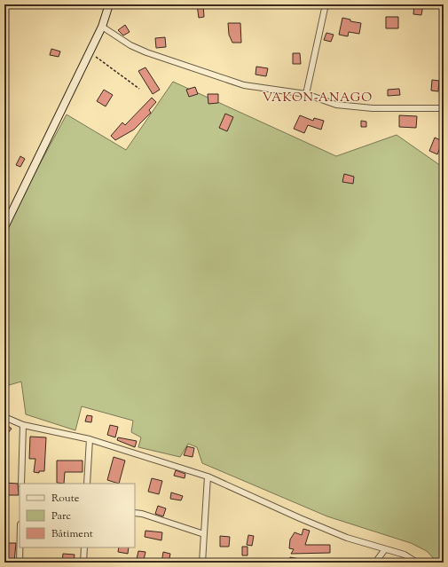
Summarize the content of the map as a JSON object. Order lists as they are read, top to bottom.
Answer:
{
  "districts": ["VAKON-ANAGO"],
  "legend": ["Route", "Parc", "Bâtiment"]
}
